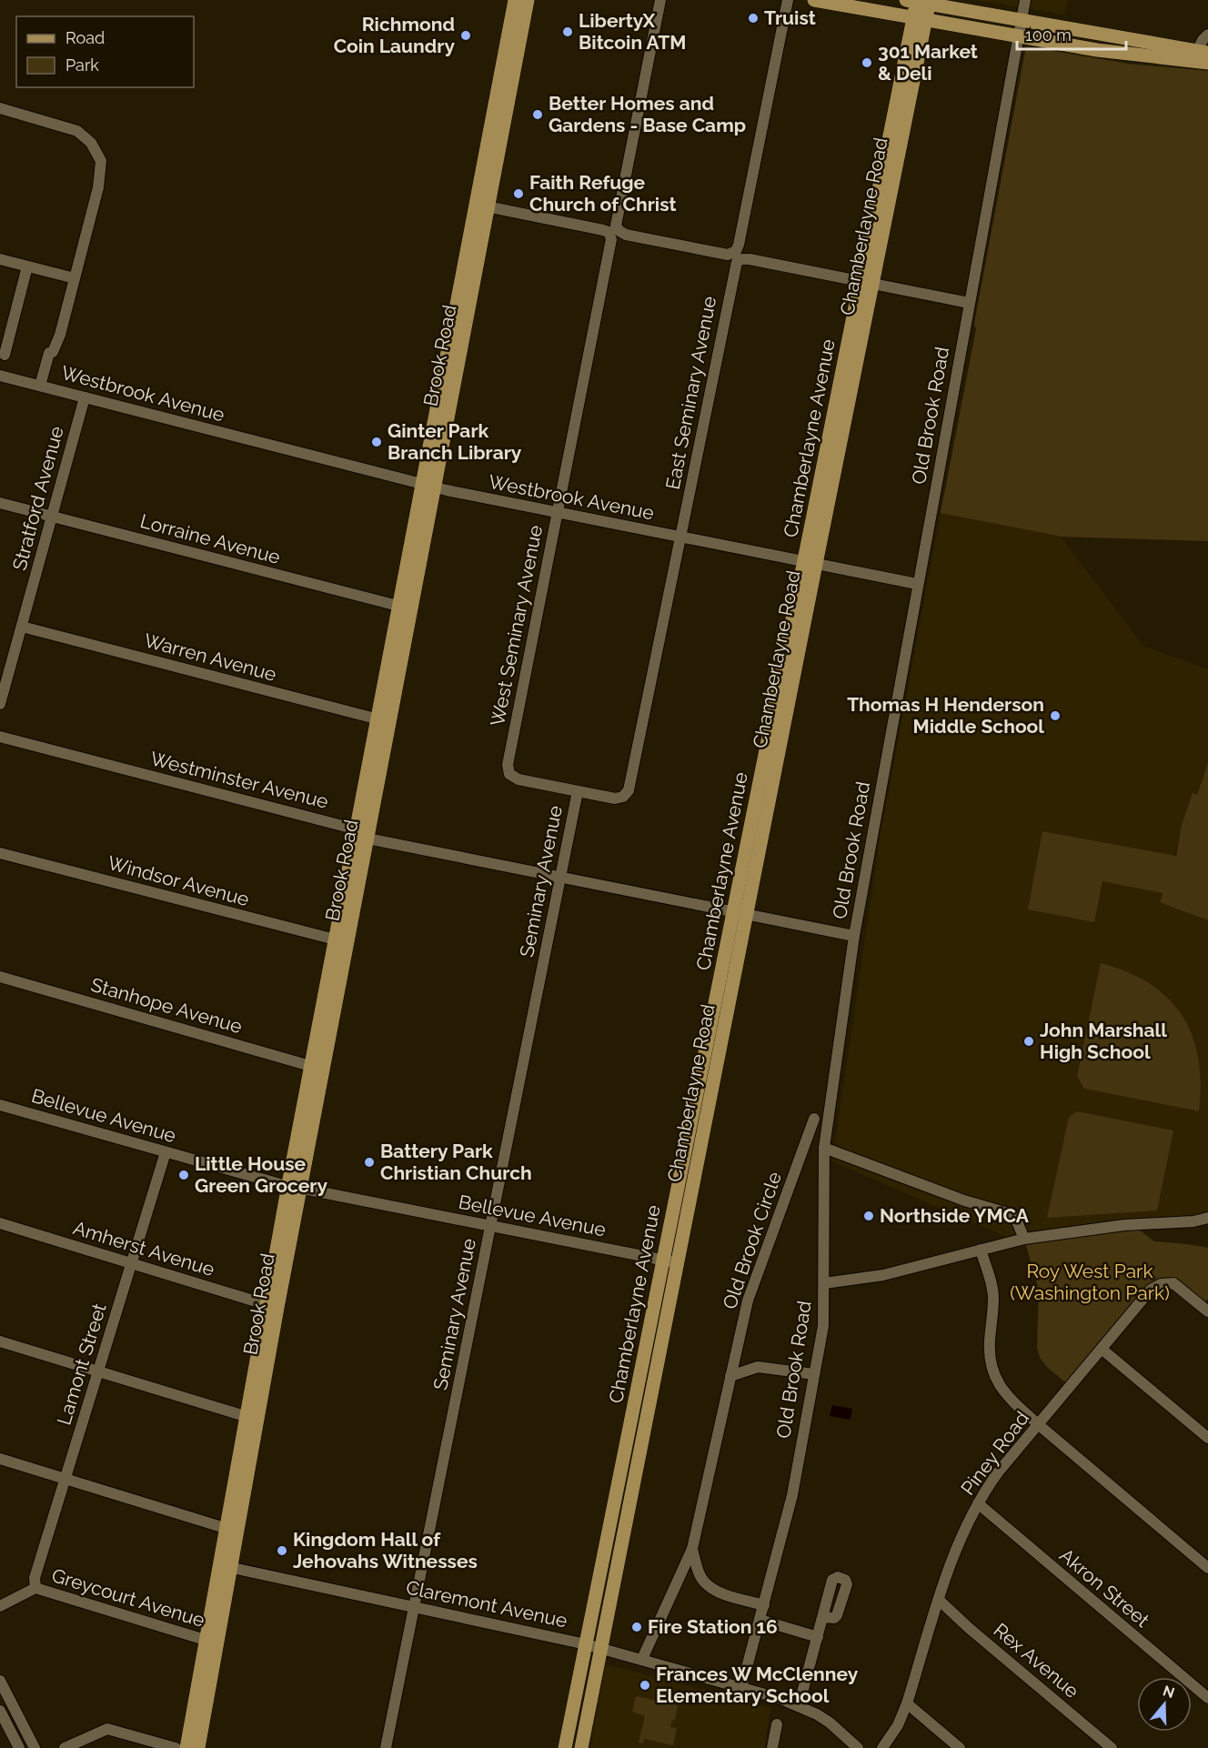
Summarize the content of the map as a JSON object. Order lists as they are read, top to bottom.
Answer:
{
  "streets": {
    "main road": ["Chamberlayne Road", "Brook Road", "Chamberlayne Avenue"],
    "street": [
      "East Seminary Avenue",
      "Westbrook Avenue",
      "Old Brook Road",
      "Stratford Avenue",
      "Lorraine Avenue",
      "West Seminary Avenue",
      "Warren Avenue",
      "Westminster Avenue",
      "Windsor Avenue",
      "Seminary Avenue",
      "Stanhope Avenue",
      "Bellevue Avenue",
      "Old Brook Circle",
      "Amherst Avenue",
      "Lamont Street",
      "Piney Road",
      "Akron Street",
      "Greycourt Avenue",
      "Claremont Avenue",
      "Rex Avenue"
    ]
  },
  "crossings": [
    ["Chamberlayne Road", "Westbrook Avenue"],
    ["Chamberlayne Road", "Chamberlayne Avenue"],
    ["Chamberlayne Road", "Westminster Avenue"],
    ["Chamberlayne Road", "Bellevue Avenue"],
    ["Brook Road", "Westbrook Avenue"],
    ["Brook Road", "Lorraine Avenue"],
    ["Brook Road", "Warren Avenue"],
    ["Brook Road", "Westminster Avenue"],
    ["Brook Road", "Windsor Avenue"],
    ["Brook Road", "Stanhope Avenue"],
    ["Brook Road", "Bellevue Avenue"],
    ["Brook Road", "Amherst Avenue"],
    ["Brook Road", "Greycourt Avenue"],
    ["Brook Road", "Claremont Avenue"],
    ["East Seminary Avenue", "Westbrook Avenue"],
    ["East Seminary Avenue", "West Seminary Avenue"],
    ["East Seminary Avenue", "Seminary Avenue"],
    ["Westbrook Avenue", "Old Brook Road"],
    ["Westbrook Avenue", "Stratford Avenue"],
    ["Westbrook Avenue", "West Seminary Avenue"],
    ["Old Brook Road", "Westminster Avenue"],
    ["Old Brook Road", "Claremont Avenue"],
    ["Chamberlayne Avenue", "Westminster Avenue"],
    ["Chamberlayne Avenue", "Bellevue Avenue"],
    ["Chamberlayne Avenue", "Claremont Avenue"],
    ["Stratford Avenue", "Lorraine Avenue"],
    ["Stratford Avenue", "Warren Avenue"],
    ["West Seminary Avenue", "Seminary Avenue"],
    ["Westminster Avenue", "Seminary Avenue"],
    ["Seminary Avenue", "Bellevue Avenue"],
    ["Seminary Avenue", "Claremont Avenue"],
    ["Bellevue Avenue", "Lamont Street"],
    ["Old Brook Circle", "Claremont Avenue"],
    ["Amherst Avenue", "Lamont Street"],
    ["Lamont Street", "Greycourt Avenue"],
    ["Piney Road", "Akron Street"],
    ["Piney Road", "Rex Avenue"]
  ],
  "parks": ["Roy West Park (Washington Park)"],
  "places": [
    "Truist",
    "LibertyX Bitcoin ATM",
    "Richmond Coin Laundry",
    "301 Market & Deli",
    "Better Homes and Gardens - Base Camp",
    "Faith Refuge Church of Christ",
    "Ginter Park Branch Library",
    "Thomas H Henderson Middle School",
    "John Marshall High School",
    "Battery Park Christian Church",
    "Little House Green Grocery",
    "Northside YMCA",
    "Kingdom Hall of Jehovahs Witnesses",
    "Fire Station 16",
    "Frances W McClenney Elementary School"
  ],
  "legend": ["Road", "Park"],
  "scale_bar": "100 m",
  "north": "top"
}
